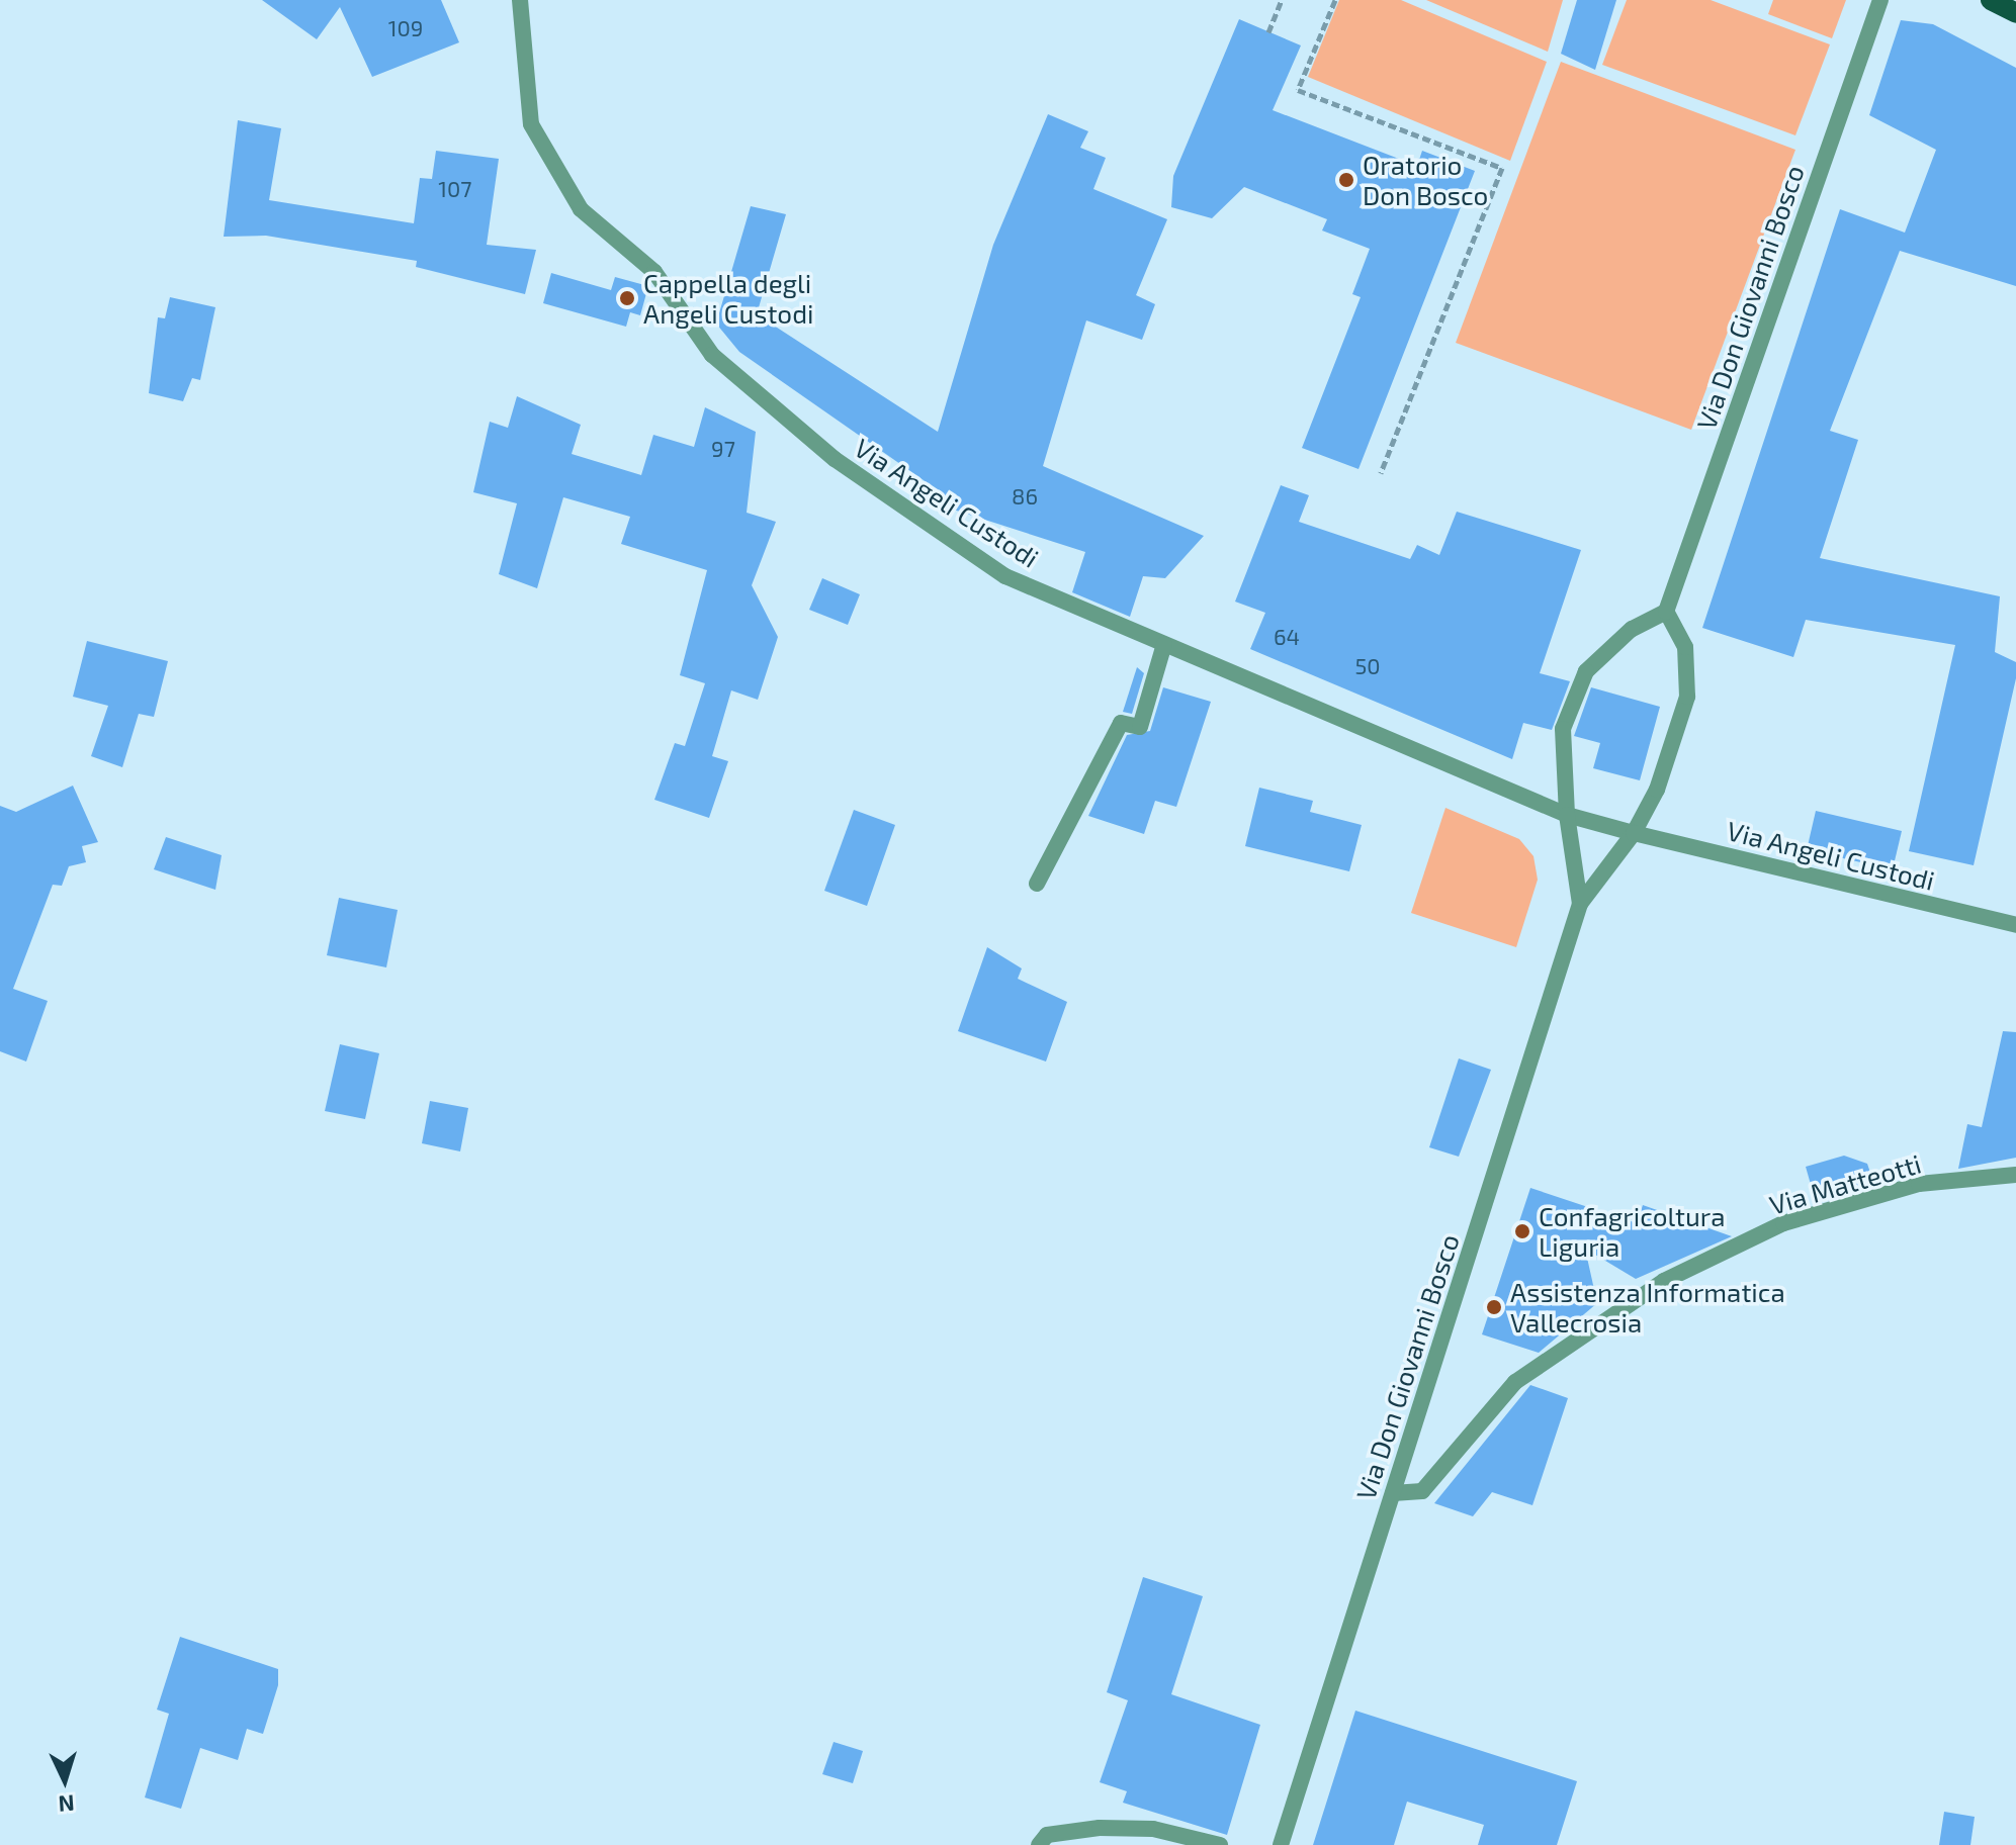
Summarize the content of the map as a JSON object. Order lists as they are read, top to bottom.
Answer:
{
  "streets": {
    "street": ["Via Don Giovanni Bosco", "Via Angeli Custodi", "Via Matteotti"]
  },
  "crossings": [
    ["Via Don Giovanni Bosco", "Via Angeli Custodi"],
    ["Via Don Giovanni Bosco", "Via Matteotti"]
  ],
  "places": [
    "Oratorio Don Bosco",
    "Cappella degli Angeli Custodi",
    "Confagricoltura Liguria",
    "Assistenza Informatica Vallecrosia"
  ],
  "house_numbers": [
    "109",
    "107",
    "97",
    "86",
    "64",
    "50"
  ],
  "north": "bottom"
}
